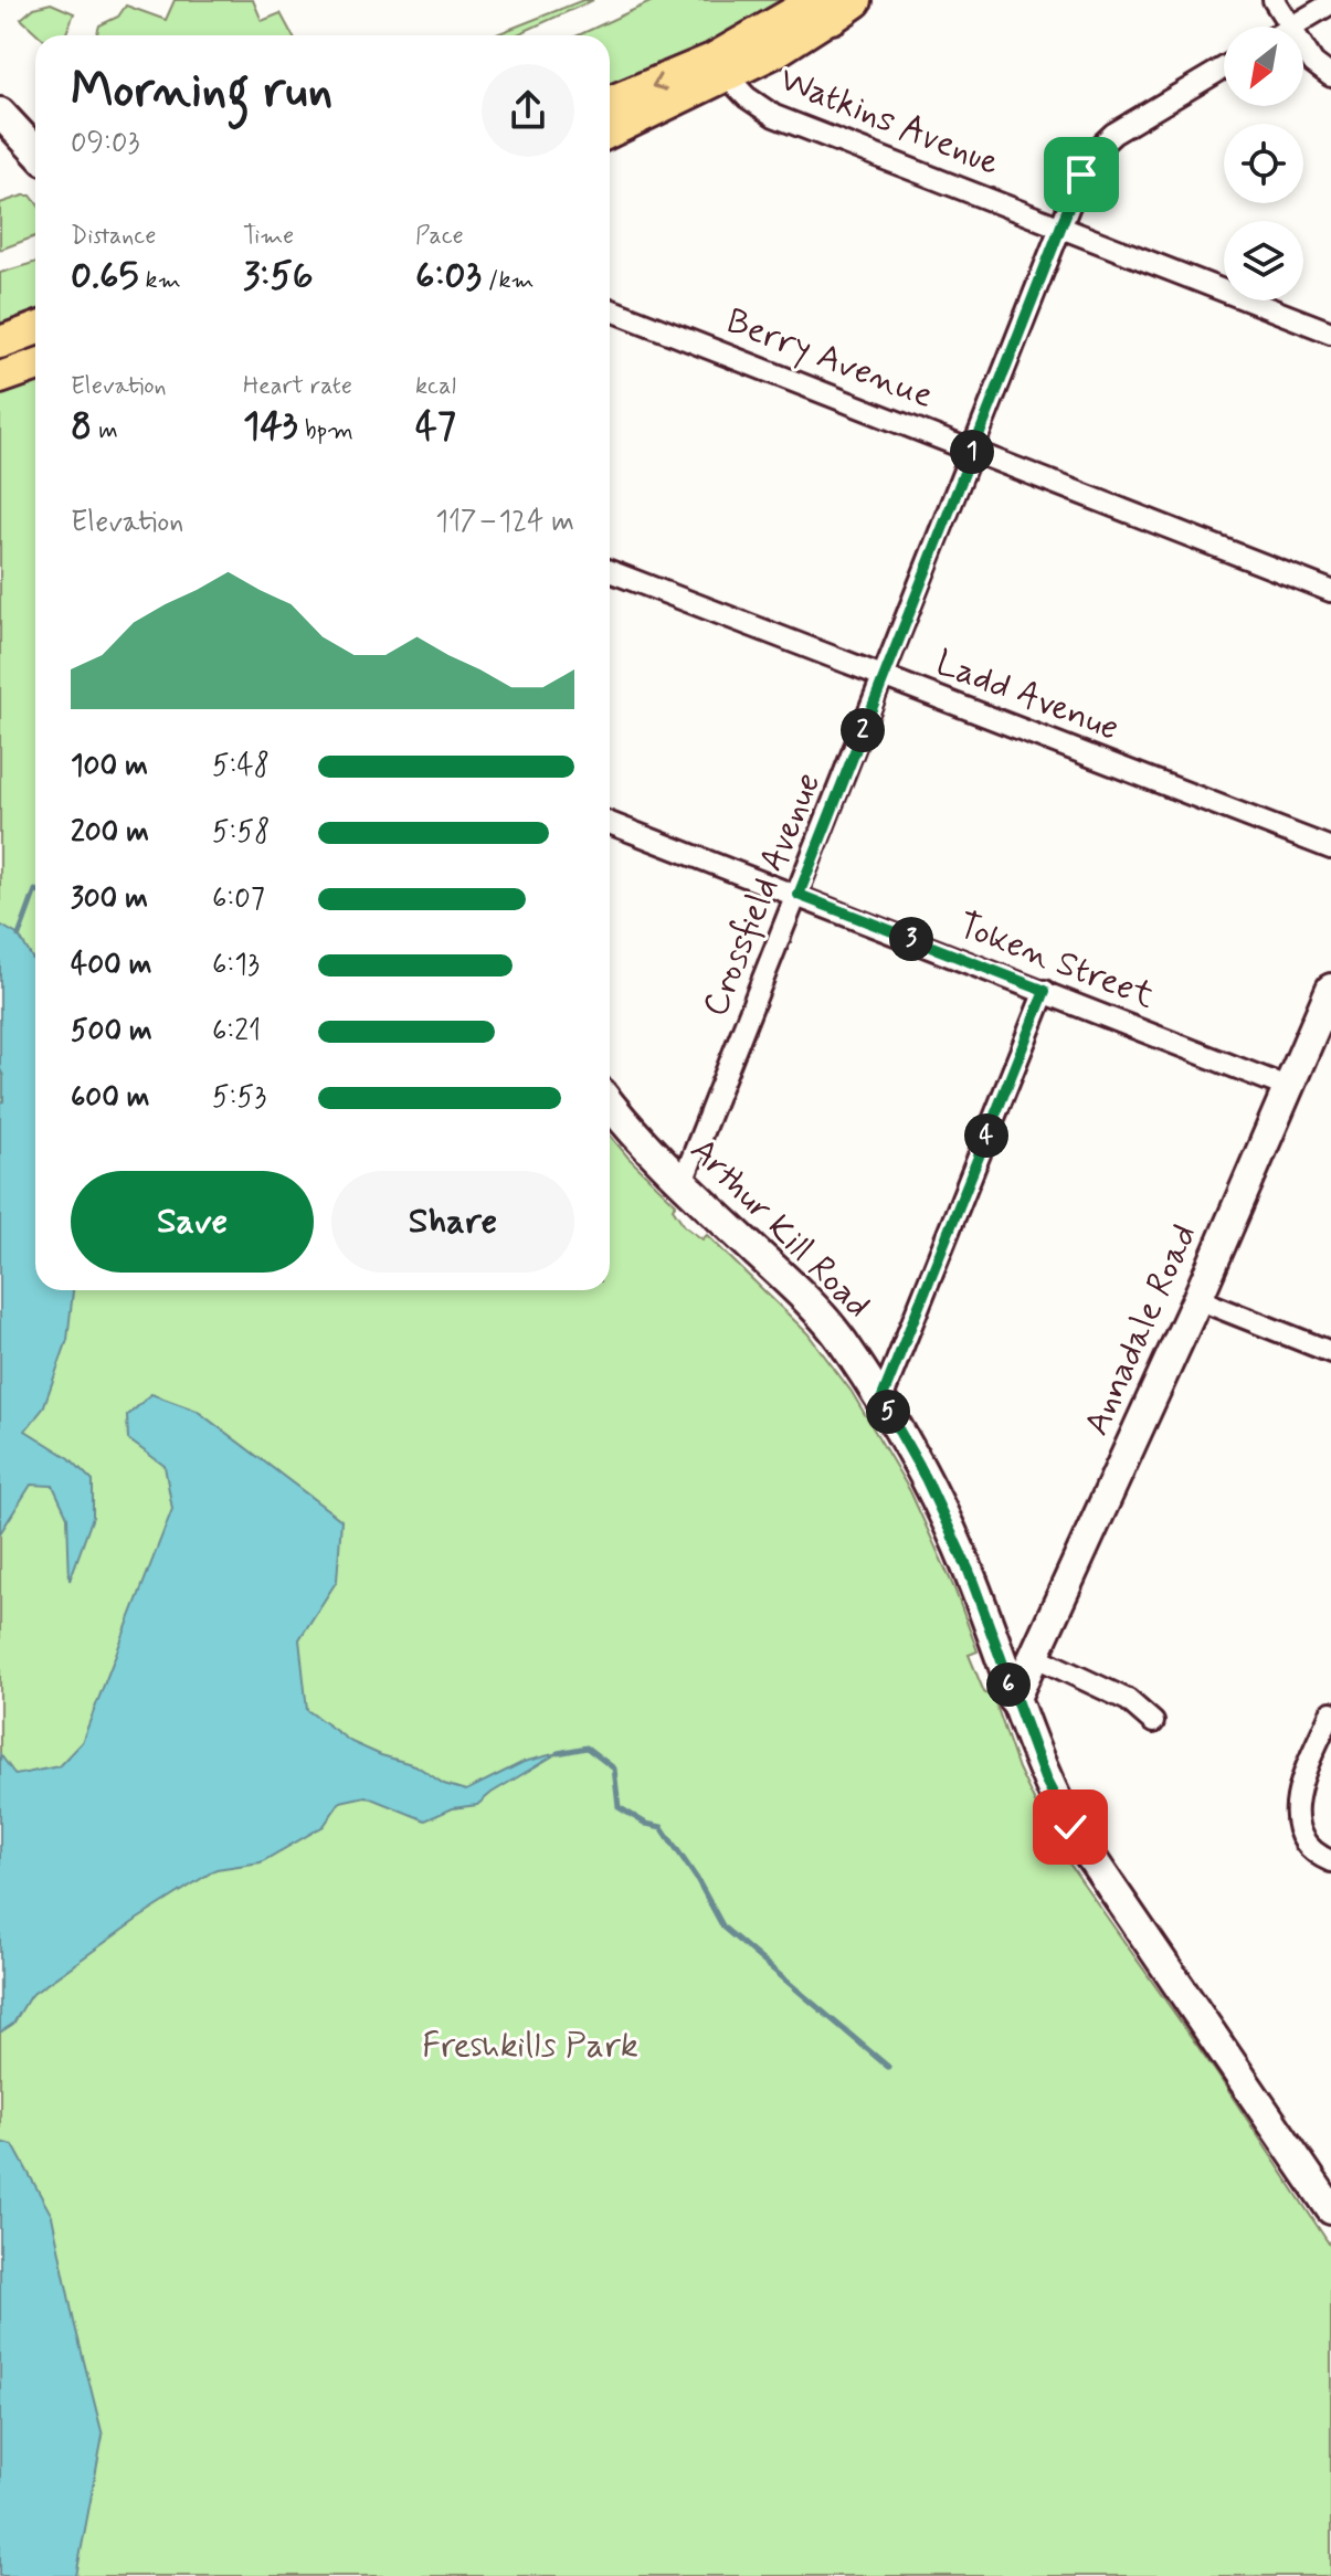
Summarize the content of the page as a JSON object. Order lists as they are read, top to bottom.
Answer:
{
  "streets": {
    "street": [
      "Watkins Avenue",
      "Berry Avenue",
      "Ladd Avenue",
      "Crossfield Avenue",
      "Token Street",
      "Arthur Kill Road",
      "Annadale Road"
    ]
  },
  "crossings": [
    ["Watkins Avenue", "Crossfield Avenue"],
    ["Berry Avenue", "Crossfield Avenue"],
    ["Ladd Avenue", "Crossfield Avenue"],
    ["Crossfield Avenue", "Token Street"],
    ["Crossfield Avenue", "Arthur Kill Road"],
    ["Token Street", "Annadale Road"],
    ["Arthur Kill Road", "Annadale Road"]
  ],
  "parks": ["Freshkills Park"],
  "north": "bottom left",
  "page": {
    "heading": ["Morning run", "09:03"],
    "stats": [
      ["Distance", "0.65 km"],
      ["Time", "3:56"],
      ["Pace", "6:03 /km"],
      ["Elevation", "8 m"],
      ["Heart rate", "143 bpm"],
      ["kcal", "47"]
    ],
    "pins": [
      "1",
      "2",
      "3",
      "4",
      "5",
      "6"
    ],
    "chart": ["Elevation", "117–124 m"],
    "list": [
      {
        "name": "100 m",
        "note": "5:48"
      },
      {
        "name": "200 m",
        "note": "5:58"
      },
      {
        "name": "300 m",
        "note": "6:07"
      },
      {
        "name": "400 m",
        "note": "6:13"
      },
      {
        "name": "500 m",
        "note": "6:21"
      },
      {
        "name": "600 m",
        "note": "5:53"
      }
    ],
    "buttons": ["Save", "Share"]
  }
}
